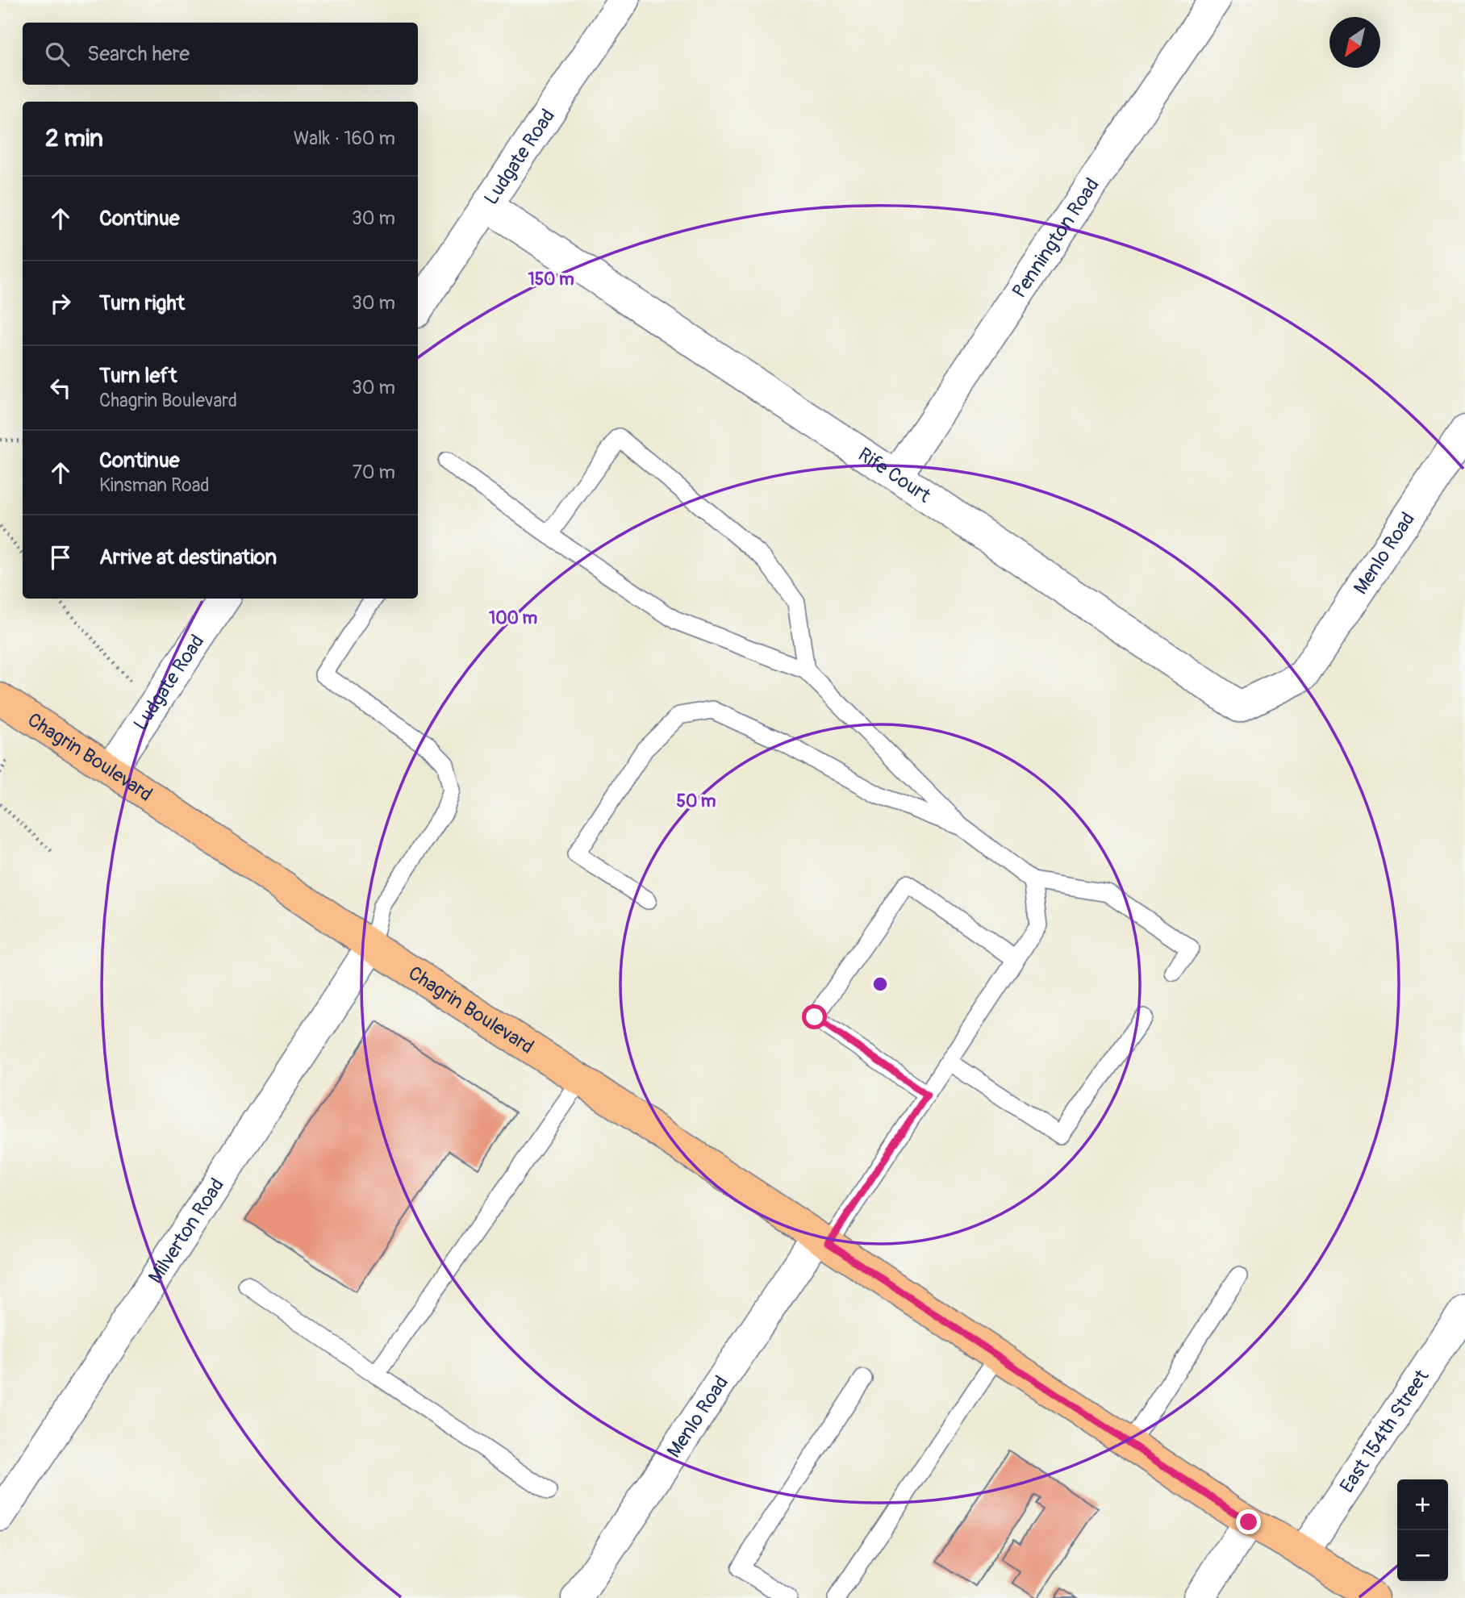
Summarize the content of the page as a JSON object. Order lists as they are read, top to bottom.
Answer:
{
  "streets": {
    "main road": ["Chagrin Boulevard"],
    "street": [
      "Ludgate Road",
      "Pennington Road",
      "Rife Court",
      "Menlo Road",
      "Milverton Road",
      "East 154th Street"
    ]
  },
  "crossings": [
    ["Ludgate Road", "Rife Court"],
    ["Ludgate Road", "Chagrin Boulevard"],
    ["Pennington Road", "Rife Court"],
    ["Rife Court", "Menlo Road"],
    ["Menlo Road", "Chagrin Boulevard"],
    ["Chagrin Boulevard", "Milverton Road"],
    ["Chagrin Boulevard", "East 154th Street"]
  ],
  "north": "bottom left",
  "page": {
    "search": "Search here",
    "heading": ["2 min", "Walk · 160 m"],
    "list": [
      ["Continue", "30 m"],
      ["Turn right", "30 m"],
      ["Turn left", "Chagrin Boulevard", "30 m"],
      ["Continue", "Kinsman Road", "70 m"],
      "Arrive at destination"
    ],
    "map_buttons": ["+", "−"]
  },
  "rings": ["150 m", "100 m", "50 m"]
}
